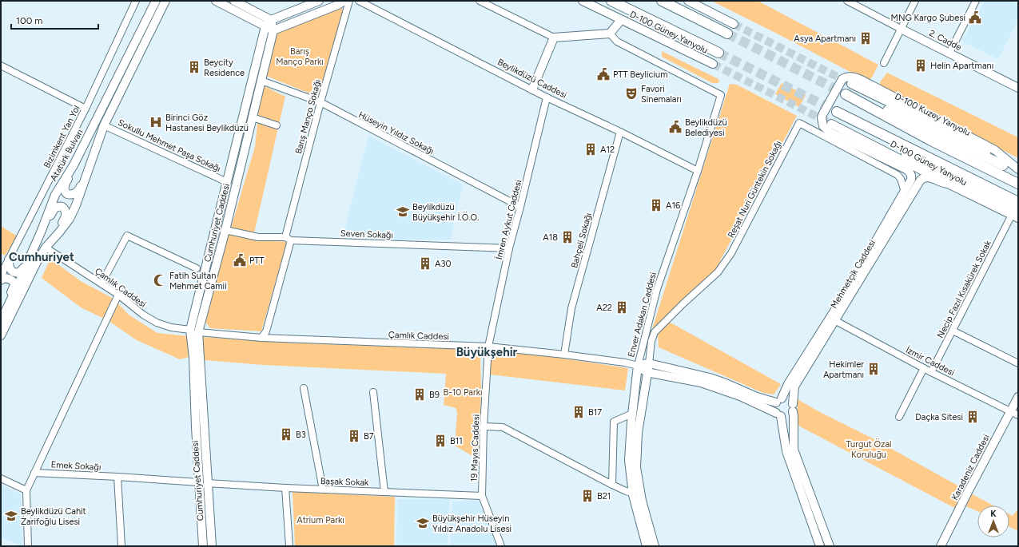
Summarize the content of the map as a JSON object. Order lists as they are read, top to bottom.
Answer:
{
  "streets": {
    "main road": [
      "D-100 Güney Yanyolu",
      "2. Cadde",
      "D-100 Kuzey Yanyolu",
      "Atatürk Bulvarı",
      "Cumhuriyet Caddesi",
      "Mehmetçik Caddesi",
      "Enver Adakan Caddesi",
      "Karadeniz Caddesi"
    ],
    "street": [
      "Beylikdüzü Caddesi",
      "Barış Manço Sokağı",
      "Hüseyin Yıldız Sokağı",
      "Bizimkent Yan Yol",
      "Sokullu Mehmet Paşa Sokağı",
      "Reşat Nuri Güntekin Sokağı",
      "İmren Aykut Caddesi",
      "Seven Sokağı",
      "Bahçeli Sokağı",
      "Çamlık Caddesi",
      "Necip Fazıl Kısakürek Sokak",
      "İzmir Caddesi",
      "19 Mayıs Caddesi",
      "Emek Sokağı",
      "Başak Sokak"
    ]
  },
  "crossings": [
    ["D-100 Güney Yanyolu", "Mehmetçik Caddesi"],
    ["D-100 Güney Yanyolu", "Necip Fazıl Kısakürek Sokak"],
    ["Beylikdüzü Caddesi", "İmren Aykut Caddesi"],
    ["Beylikdüzü Caddesi", "Bahçeli Sokağı"],
    ["Beylikdüzü Caddesi", "Enver Adakan Caddesi"],
    ["Barış Manço Sokağı", "Hüseyin Yıldız Sokağı"],
    ["Barış Manço Sokağı", "Seven Sokağı"],
    ["Barış Manço Sokağı", "Çamlık Caddesi"],
    ["Hüseyin Yıldız Sokağı", "İmren Aykut Caddesi"],
    ["Hüseyin Yıldız Sokağı", "Cumhuriyet Caddesi"],
    ["Sokullu Mehmet Paşa Sokağı", "Cumhuriyet Caddesi"],
    ["Reşat Nuri Güntekin Sokağı", "Mehmetçik Caddesi"],
    ["İmren Aykut Caddesi", "Seven Sokağı"],
    ["İmren Aykut Caddesi", "Çamlık Caddesi"],
    ["İmren Aykut Caddesi", "19 Mayıs Caddesi"],
    ["Cumhuriyet Caddesi", "Seven Sokağı"],
    ["Cumhuriyet Caddesi", "Çamlık Caddesi"],
    ["Cumhuriyet Caddesi", "Emek Sokağı"],
    ["Cumhuriyet Caddesi", "Başak Sokak"],
    ["Bahçeli Sokağı", "Çamlık Caddesi"],
    ["Mehmetçik Caddesi", "İzmir Caddesi"],
    ["Çamlık Caddesi", "Enver Adakan Caddesi"],
    ["Çamlık Caddesi", "19 Mayıs Caddesi"],
    ["Necip Fazıl Kısakürek Sokak", "İzmir Caddesi"],
    ["İzmir Caddesi", "Karadeniz Caddesi"],
    ["19 Mayıs Caddesi", "Başak Sokak"],
    ["Emek Sokağı", "Başak Sokak"]
  ],
  "districts": ["Cumhuriyet", "Büyükşehir"],
  "parks": [
    "Barış Manço Parkı",
    "B-10 Parkı",
    "Turgut Özal Koruluğu",
    "Atrium Parkı"
  ],
  "places": {
    "public building": [
      "MNG Kargo Şubesi",
      "PTT Beylicium",
      "Beylikdüzü Belediyesi",
      "PTT"
    ],
    "building": [
      "Asya Apartmanı",
      "Helin Apartmanı",
      "Beycity Residence",
      "A12",
      "A16",
      "A18",
      "A30",
      "A22",
      "Hekimler Apartmanı",
      "B9",
      "B17",
      "Daçka Sitesi",
      "B3",
      "B7",
      "B11",
      "B21"
    ],
    "theatre": ["Favori Sinemaları"],
    "hospital": ["Birinci Göz Hastanesi Beylikdüzü"],
    "school or university": ["Beylikdüzü Büyükşehir İ.Ö.O.", "Beylikdüzü Cahit Zarifoğlu Lisesi", "Büyükşehir Hüseyin Yıldız Anadolu Lisesi"],
    "mosque": ["Fatih Sultan Mehmet Camii"]
  },
  "scale_bar": "100 m",
  "north": "top"
}
